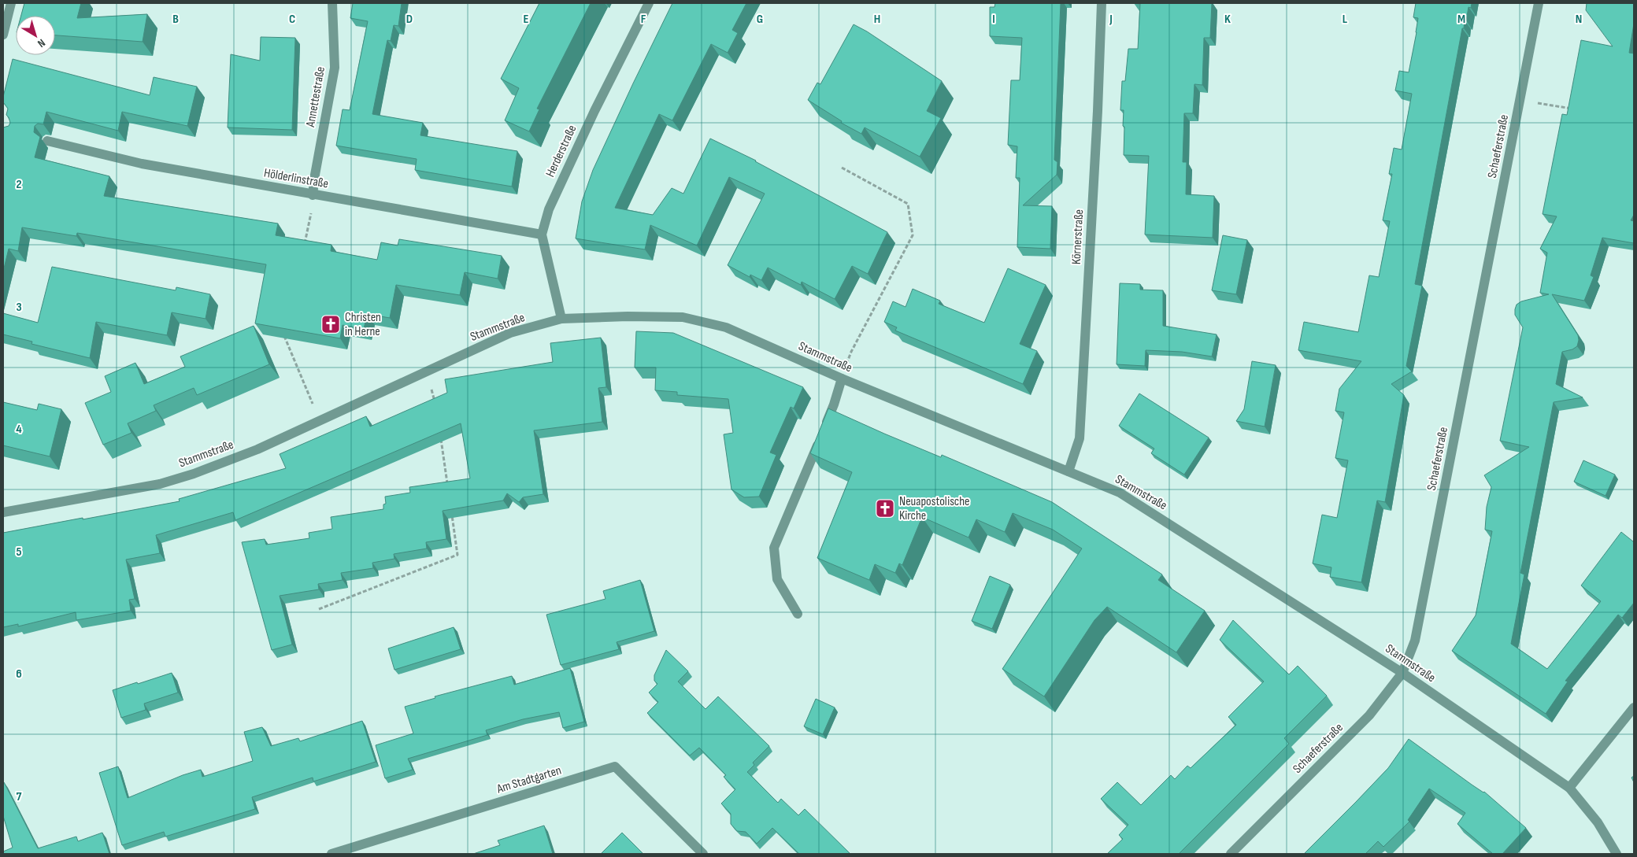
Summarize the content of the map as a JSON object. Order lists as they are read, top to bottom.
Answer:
{
  "streets": {
    "street": [
      "Annettestraße",
      "Schaeferstraße",
      "Herderstraße",
      "Hölderlinstraße",
      "Körnerstraße",
      "Stammstraße",
      "Am Stadtgarten"
    ]
  },
  "crossings": [
    ["Annettestraße", "Hölderlinstraße"],
    ["Schaeferstraße", "Stammstraße"],
    ["Herderstraße", "Hölderlinstraße"],
    ["Herderstraße", "Stammstraße"],
    ["Körnerstraße", "Stammstraße"]
  ],
  "places": {
    "church": ["Christen in Herne", "Neuapostolische Kirche"]
  },
  "north": "bottom right",
  "grid": {
    "columns": [
      "B",
      "C",
      "D",
      "E",
      "F",
      "G",
      "H",
      "I",
      "J",
      "K",
      "L",
      "M",
      "N"
    ],
    "rows": [
      "2",
      "3",
      "4",
      "5",
      "6",
      "7"
    ]
  }
}
